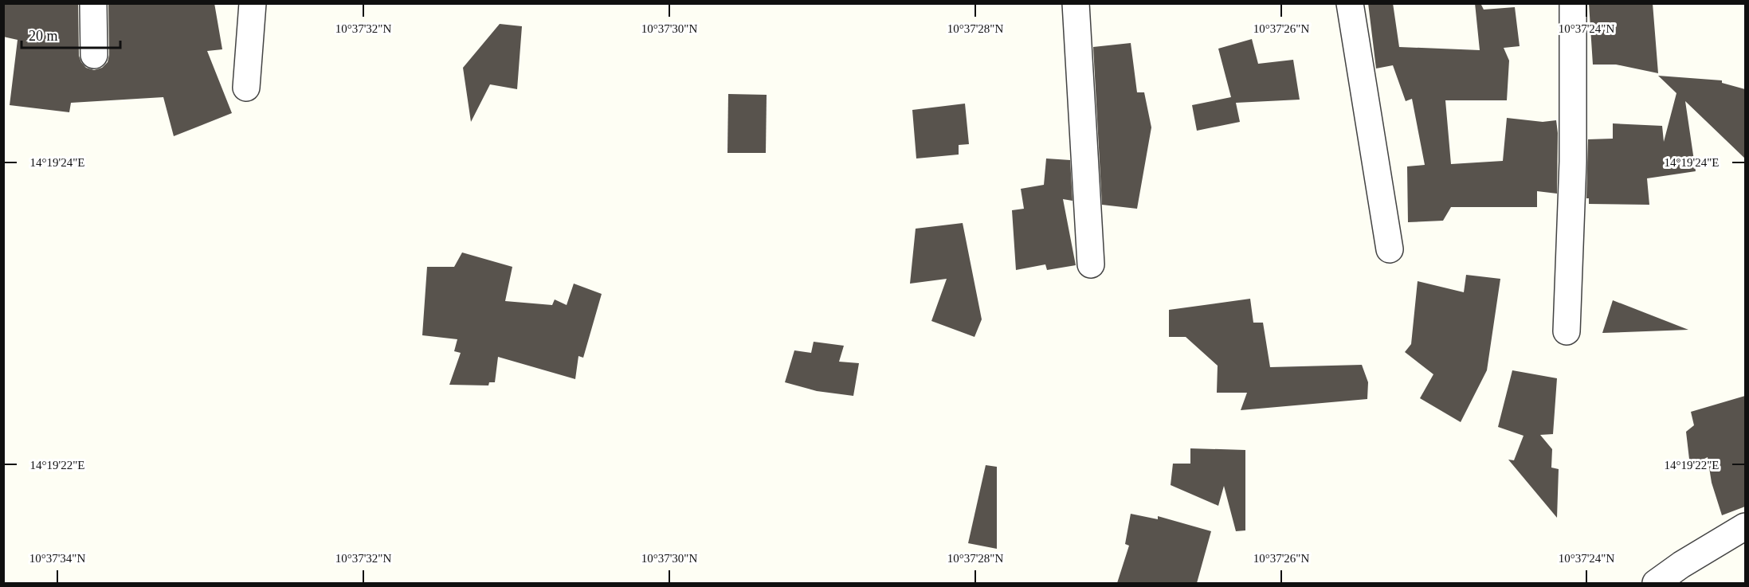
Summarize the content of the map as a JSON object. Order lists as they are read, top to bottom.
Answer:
{
  "scale_bar": "20 m",
  "coordinates": [
    "10°37'32\"N",
    "10°37'30\"N",
    "10°37'28\"N",
    "10°37'26\"N",
    "10°37'24\"N",
    "14°19'24\"E",
    "14°19'22\"E",
    "10°37'34\"N"
  ]
}
